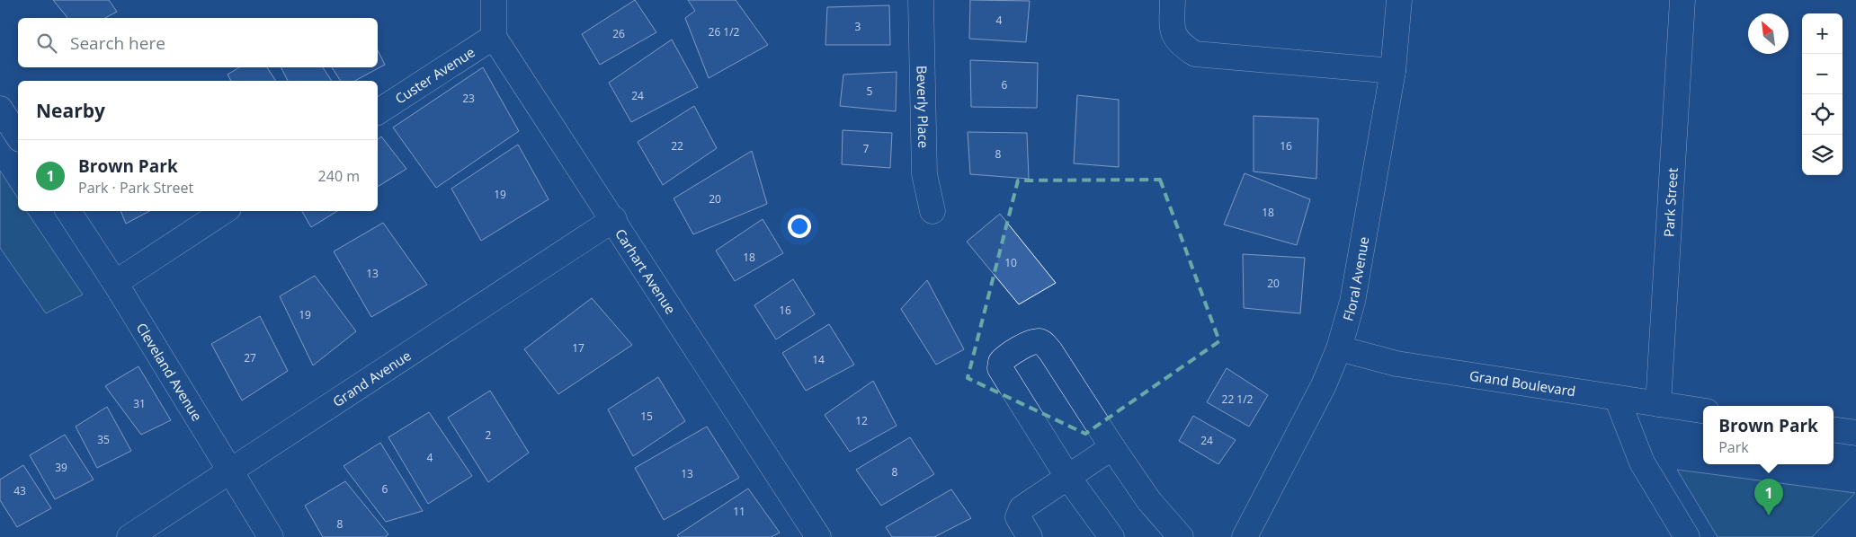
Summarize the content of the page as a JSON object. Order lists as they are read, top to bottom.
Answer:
{
  "streets": {
    "street": [
      "Custer Avenue",
      "Beverly Place",
      "Park Street",
      "Carhart Avenue",
      "Floral Avenue",
      "Cleveland Avenue",
      "Grand Avenue",
      "Grand Boulevard"
    ]
  },
  "crossings": [
    ["Custer Avenue", "Carhart Avenue"],
    ["Park Street", "Grand Boulevard"],
    ["Carhart Avenue", "Grand Avenue"],
    ["Floral Avenue", "Grand Boulevard"],
    ["Cleveland Avenue", "Grand Avenue"]
  ],
  "house_numbers": [
    "4",
    "3",
    "26 1/2",
    "26",
    "6",
    "5",
    "24",
    "23",
    "22",
    "16",
    "7",
    "8",
    "19",
    "20",
    "18",
    "18",
    "10",
    "13",
    "20",
    "16",
    "19",
    "17",
    "27",
    "14",
    "22 1/2",
    "31",
    "15",
    "12",
    "2",
    "35",
    "24",
    "4",
    "39",
    "8",
    "13",
    "6",
    "43",
    "11",
    "8"
  ],
  "north": "top left",
  "page": {
    "map_buttons": ["+", "−"],
    "search": "Search here",
    "heading": "Nearby",
    "list": [
      {
        "mark": "1",
        "name": "Brown Park",
        "note": "Park · Park Street",
        "value": "240 m"
      }
    ],
    "popup": ["Brown Park", "Park"],
    "pins": "1"
  }
}
